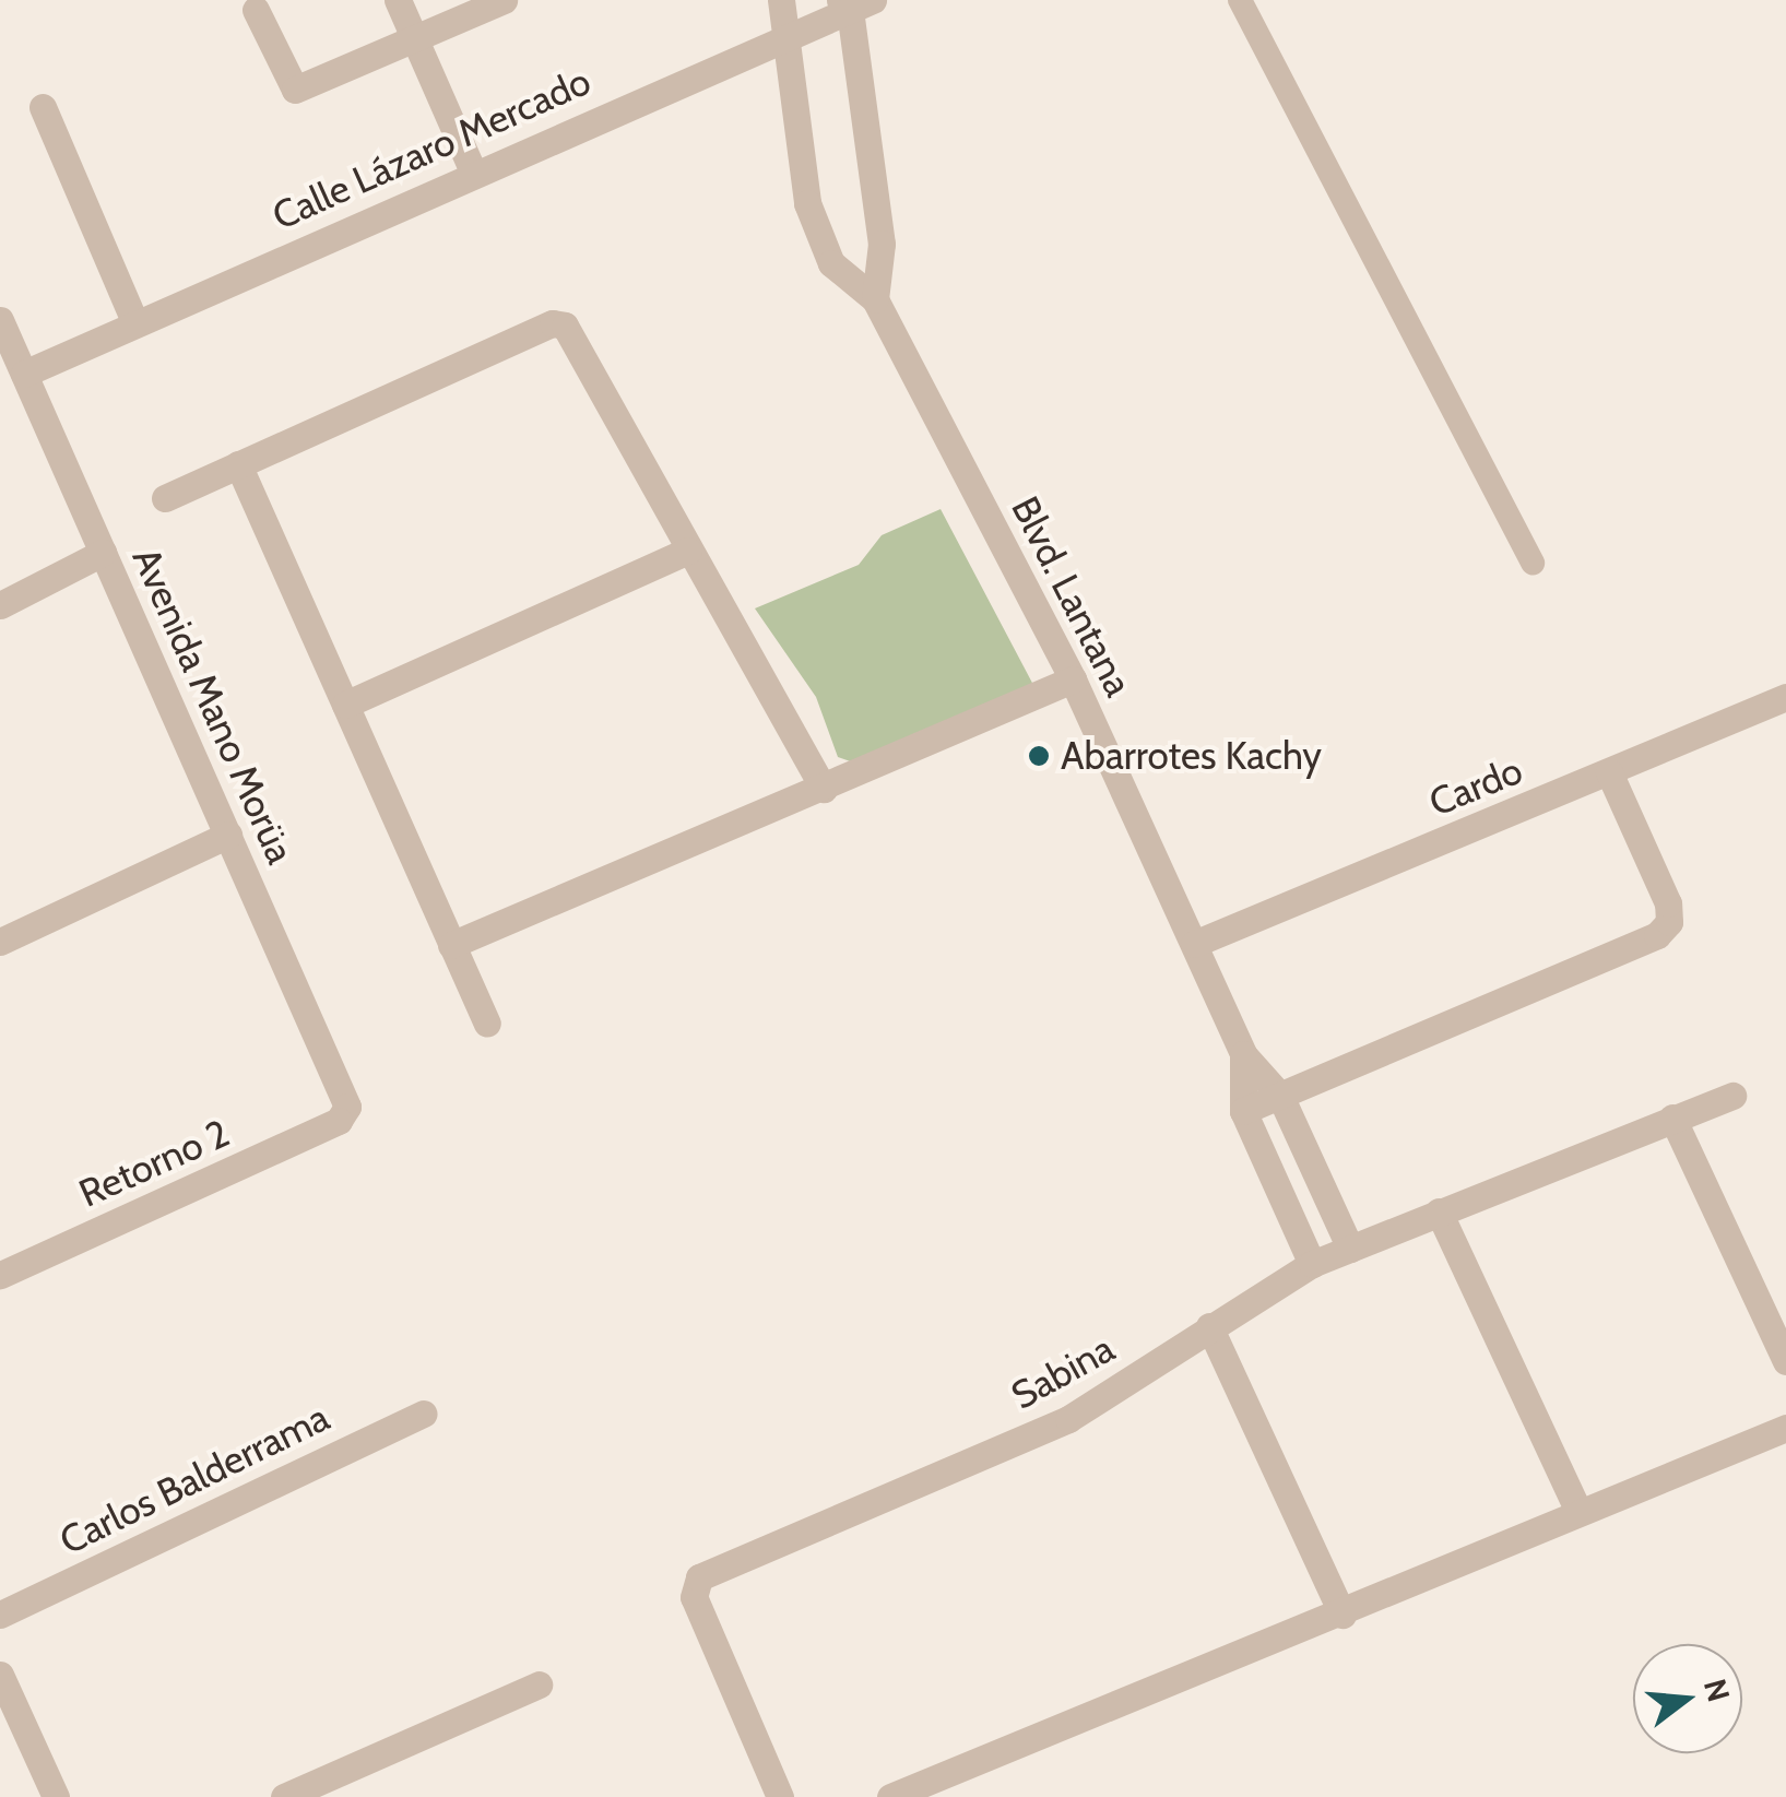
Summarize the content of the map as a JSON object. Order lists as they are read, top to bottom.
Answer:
{
  "streets": {
    "street": [
      "Calle Lázaro Mercado",
      "Blvd. Lantana",
      "Avenida Mano Morüa",
      "Cardo",
      "Retorno 2",
      "Sabina",
      "Carlos Balderrama"
    ]
  },
  "crossings": [
    ["Calle Lázaro Mercado", "Avenida Mano Morüa"],
    ["Blvd. Lantana", "Cardo"],
    ["Avenida Mano Morüa", "Retorno 2"]
  ],
  "places": ["Abarrotes Kachy"],
  "north": "right"
}
